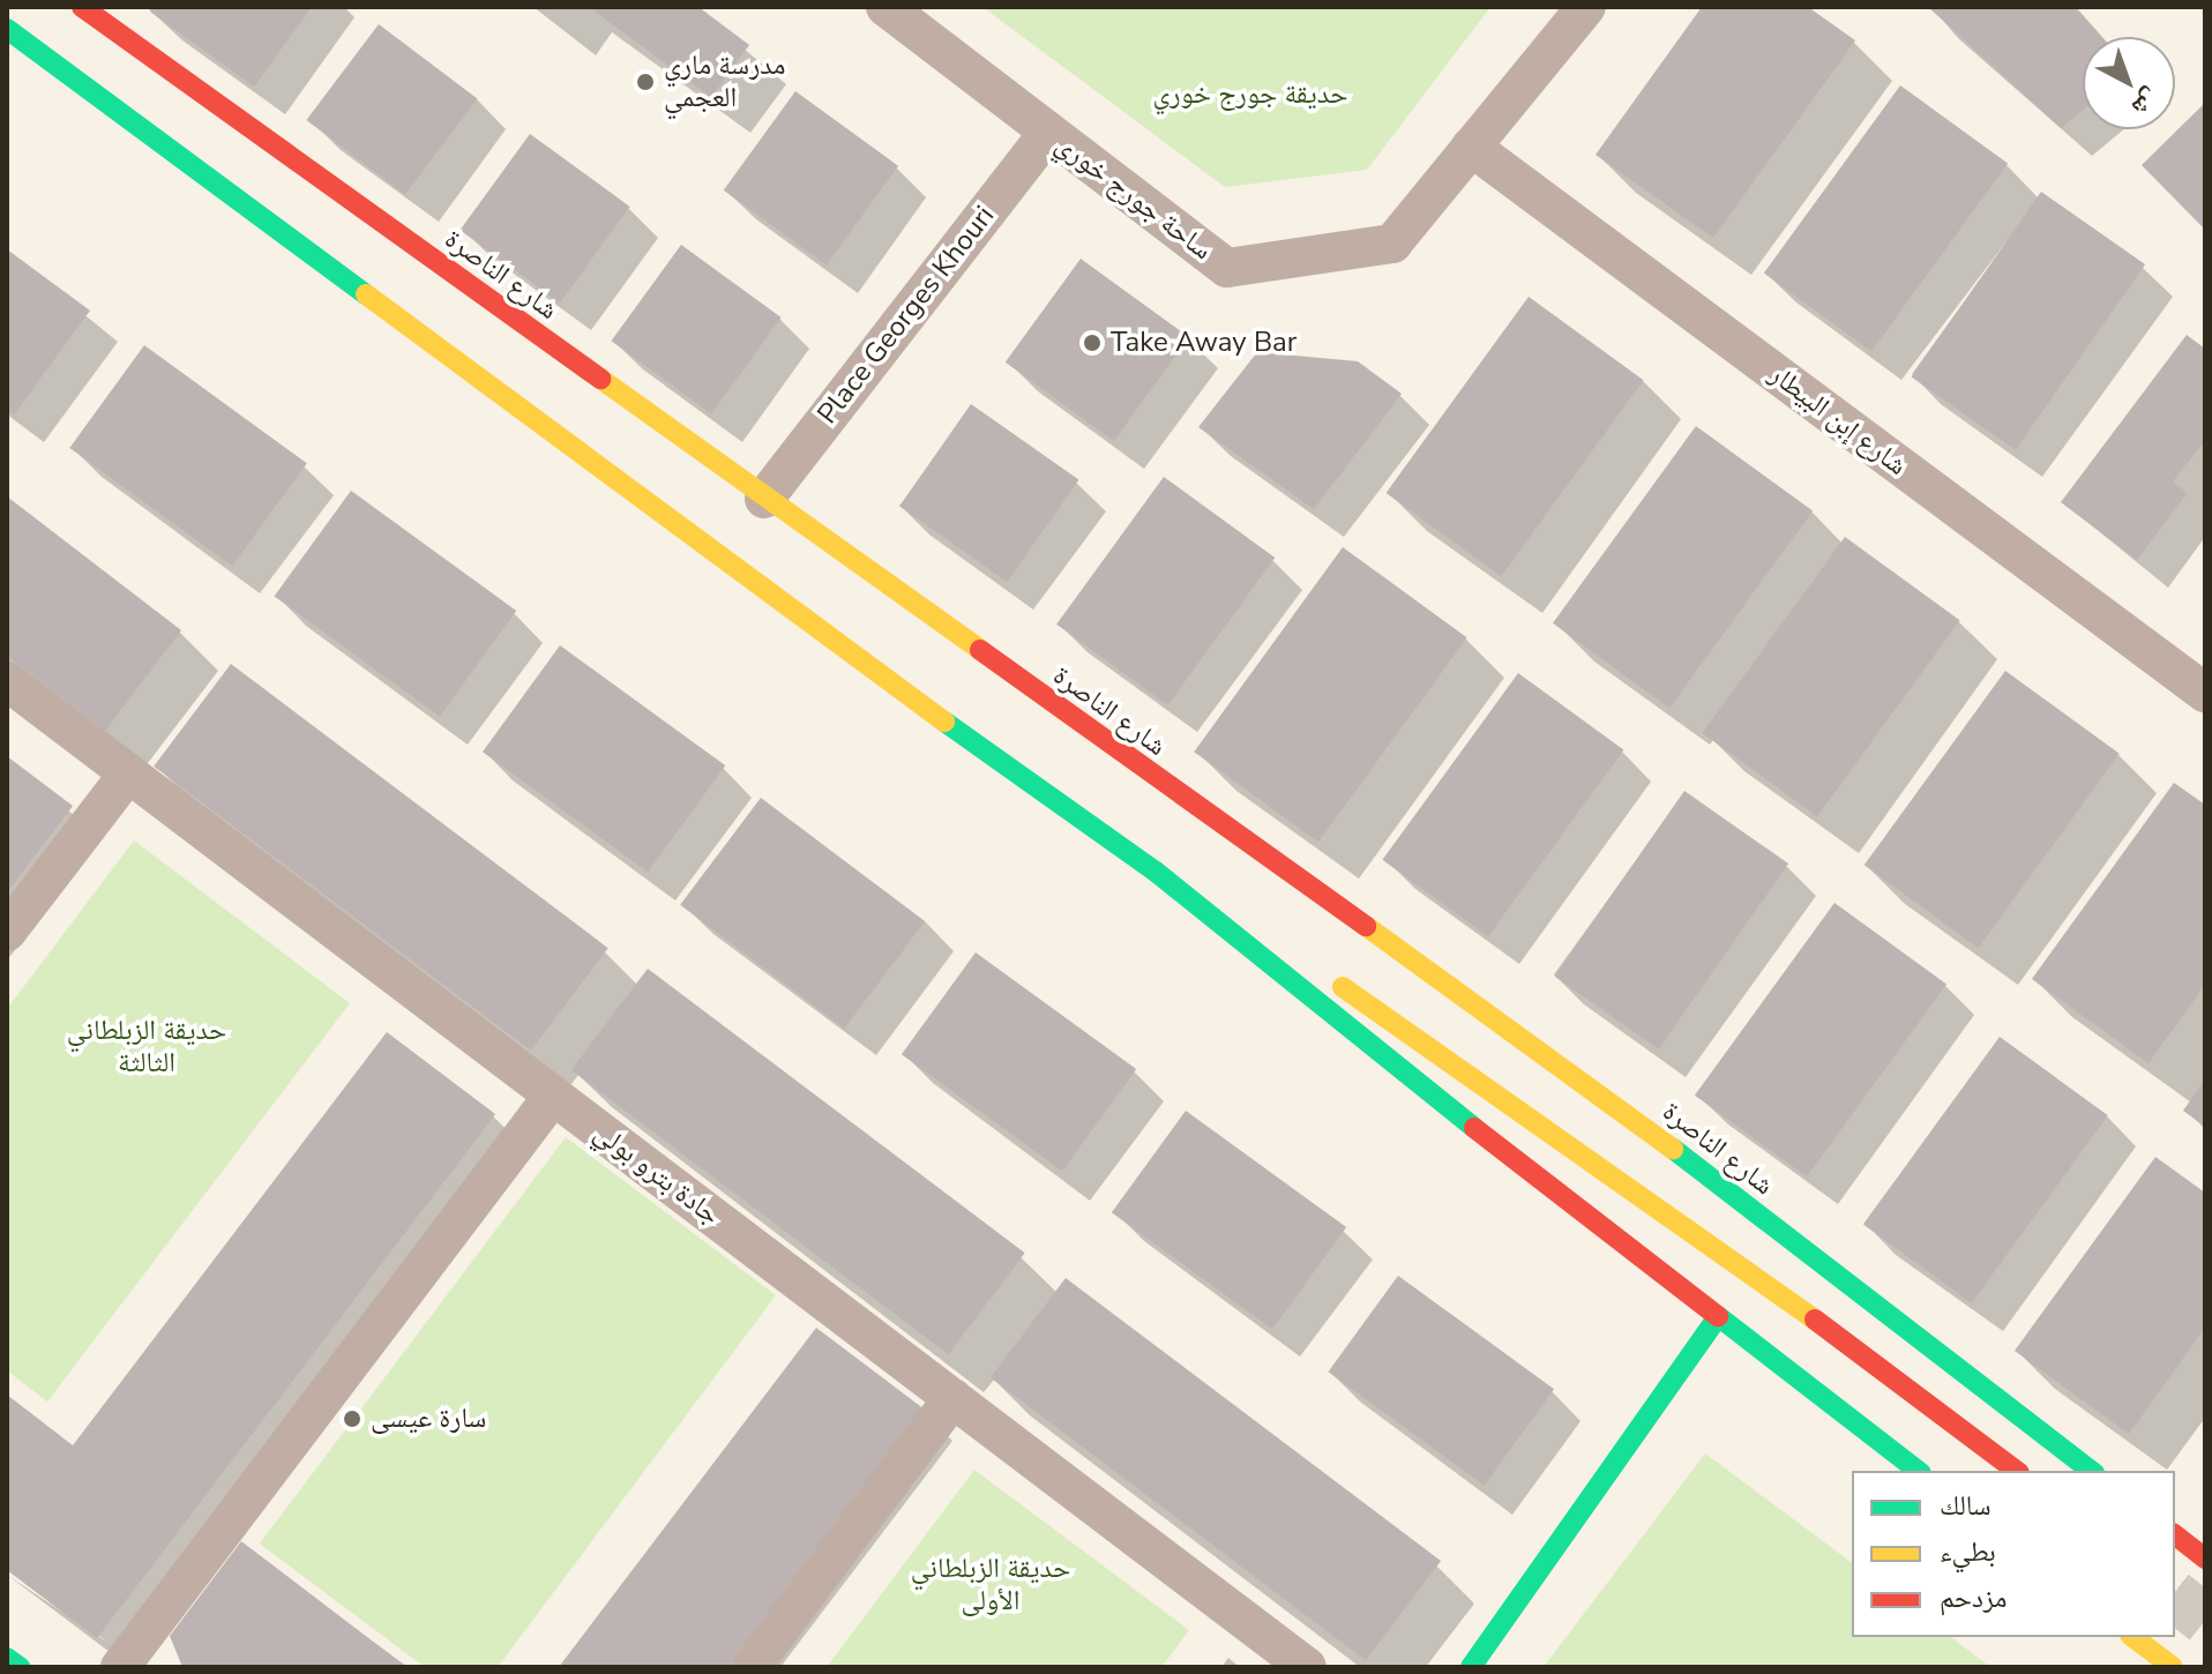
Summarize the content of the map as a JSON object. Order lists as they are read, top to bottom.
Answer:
{
  "streets": {
    "main road": ["شارع الناصرة"],
    "street": [
      "ساحة جورج خوري",
      "Place Georges Khouri",
      "شارع إبن البيطار",
      "جادة بترو بولي"
    ]
  },
  "crossings": [
    ["ساحة جورج خوري", "Place Georges Khouri"],
    ["ساحة جورج خوري", "شارع إبن البيطار"],
    ["شارع الناصرة", "Place Georges Khouri"]
  ],
  "parks": ["حديقة جورج خوري", "حديقة الزبلطاني الثالثة", "حديقة الزبلطاني الأولى"],
  "places": ["مدرسة ماري العجمي", "Take Away Bar", "سارة عيسى"],
  "legend": ["سالك", "بطيء", "مزدحم"],
  "north": "bottom right"
}
